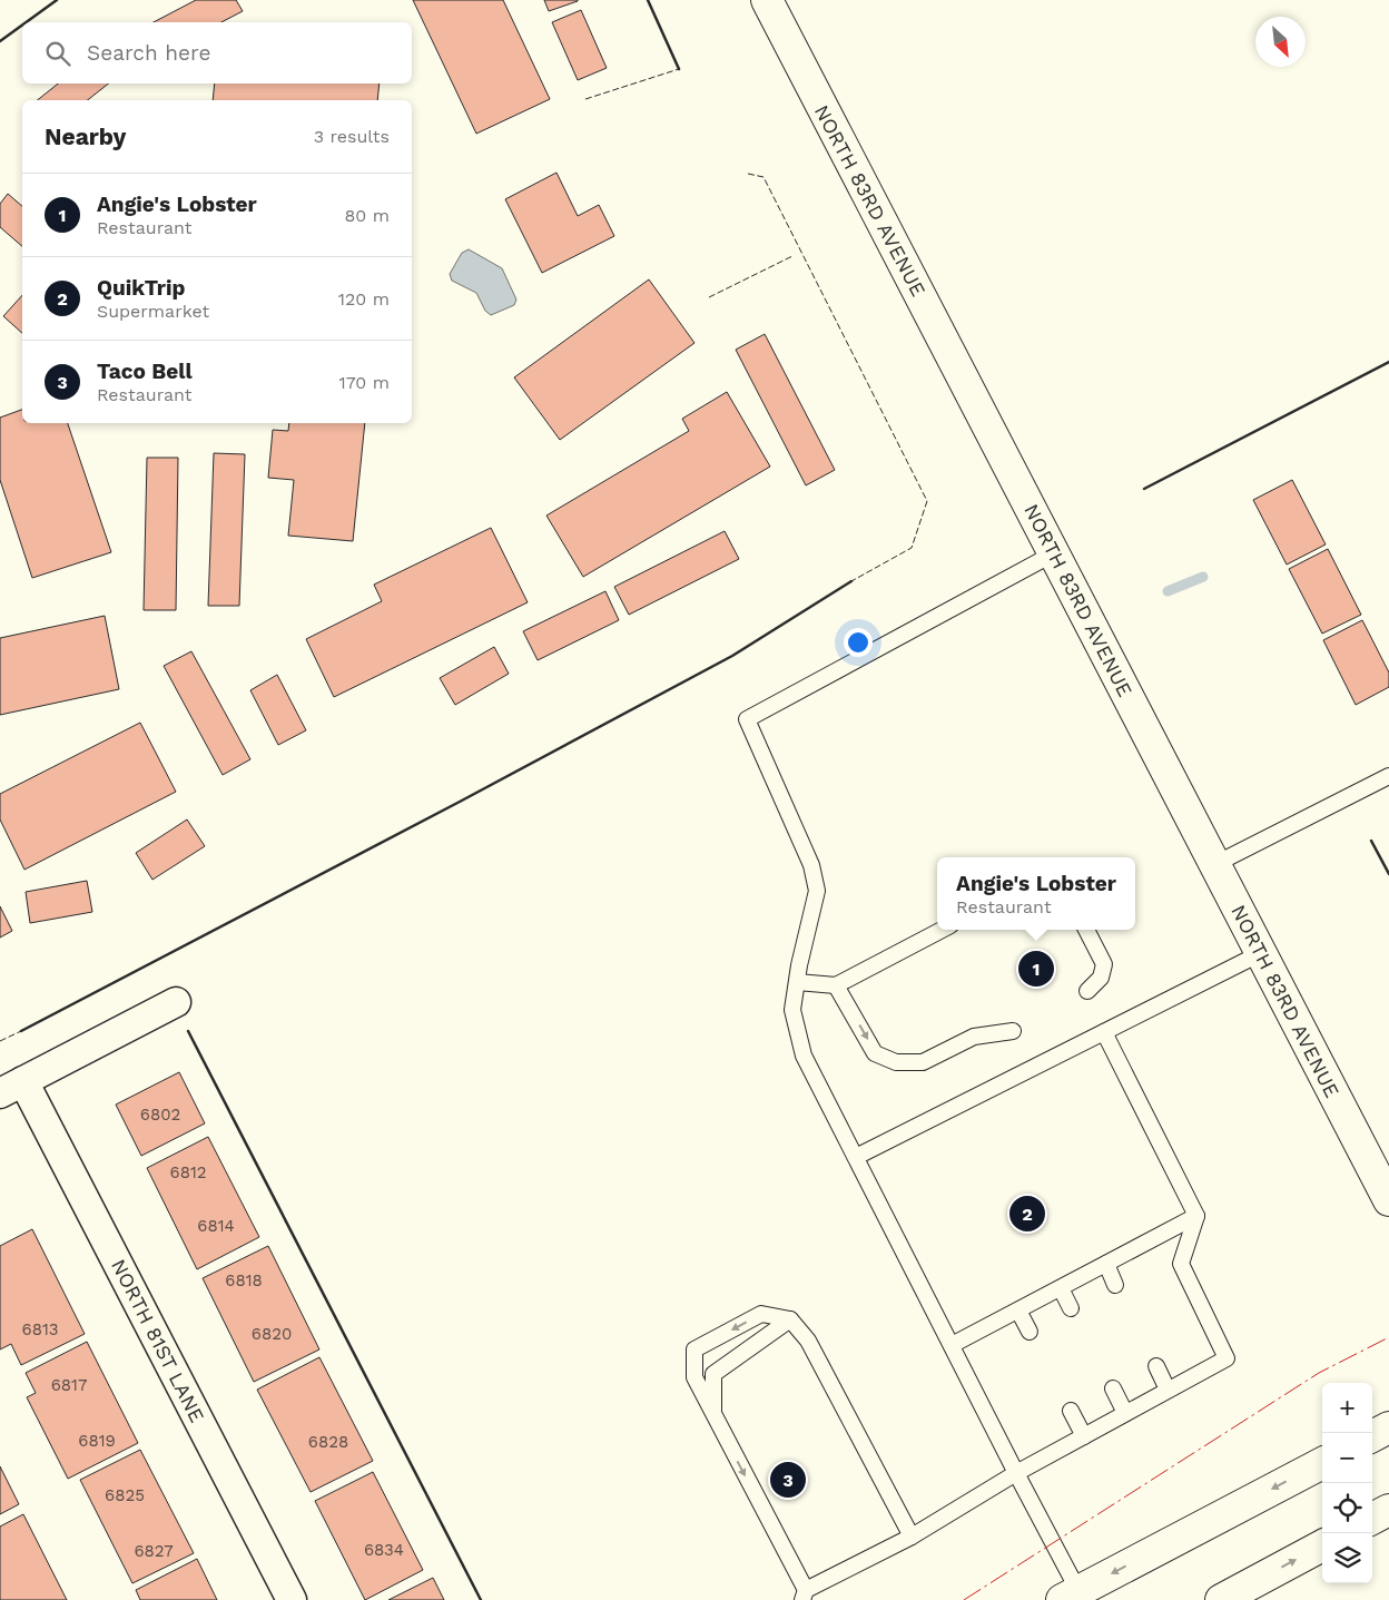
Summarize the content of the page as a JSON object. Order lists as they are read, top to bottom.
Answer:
{
  "streets": {
    "main road": ["NORTH 83RD AVENUE"],
    "street": ["NORTH 81ST LANE"]
  },
  "house_numbers": [
    "6802",
    "6812",
    "6814",
    "6818",
    "6813",
    "6820",
    "6817",
    "6819",
    "6828",
    "6825",
    "6834",
    "6827"
  ],
  "north": "bottom right",
  "page": {
    "search": "Search here",
    "heading": ["Nearby", "3 results"],
    "list": [
      {
        "mark": "1",
        "name": "Angie's Lobster",
        "note": "Restaurant",
        "value": "80 m"
      },
      {
        "mark": "2",
        "name": "QuikTrip",
        "note": "Supermarket",
        "value": "120 m"
      },
      {
        "mark": "3",
        "name": "Taco Bell",
        "note": "Restaurant",
        "value": "170 m"
      }
    ],
    "popup": ["Angie's Lobster", "Restaurant"],
    "pins": ["1", "2", "3"],
    "map_buttons": ["+", "−"]
  }
}
